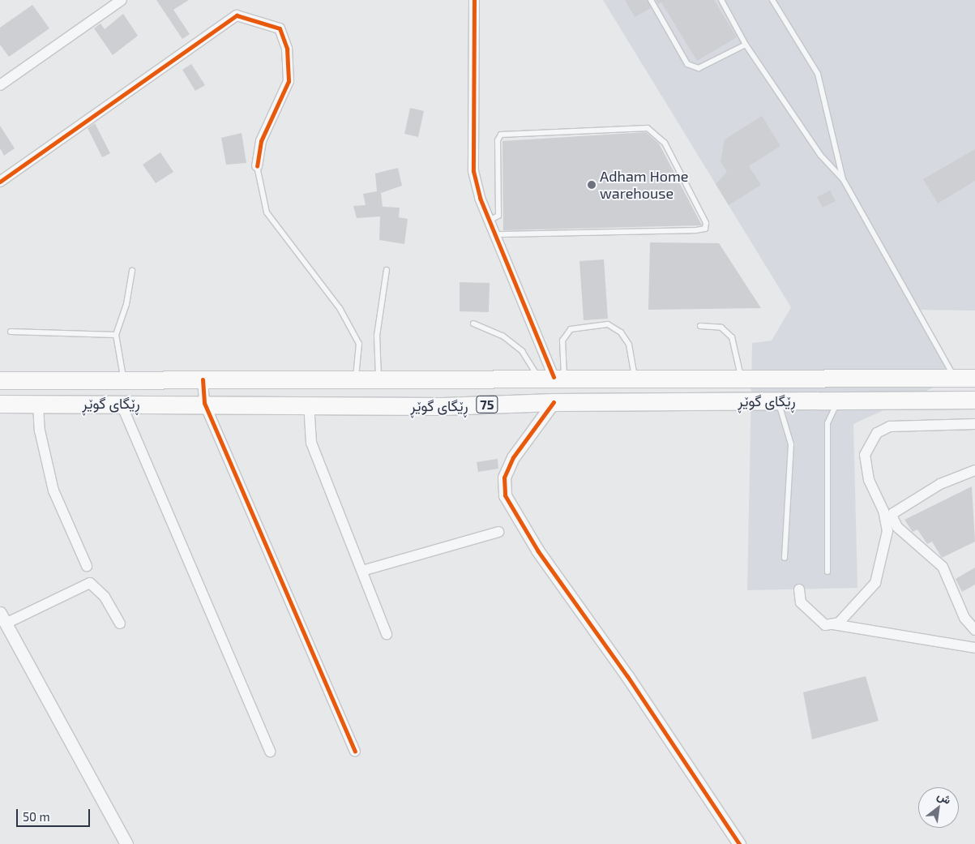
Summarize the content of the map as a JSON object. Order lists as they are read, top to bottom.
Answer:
{
  "streets": {
    "highway": ["ڕێگای گوێڕ", "75"]
  },
  "places": ["Adham Home warehouse"],
  "scale_bar": "50 m",
  "north": "top right"
}
